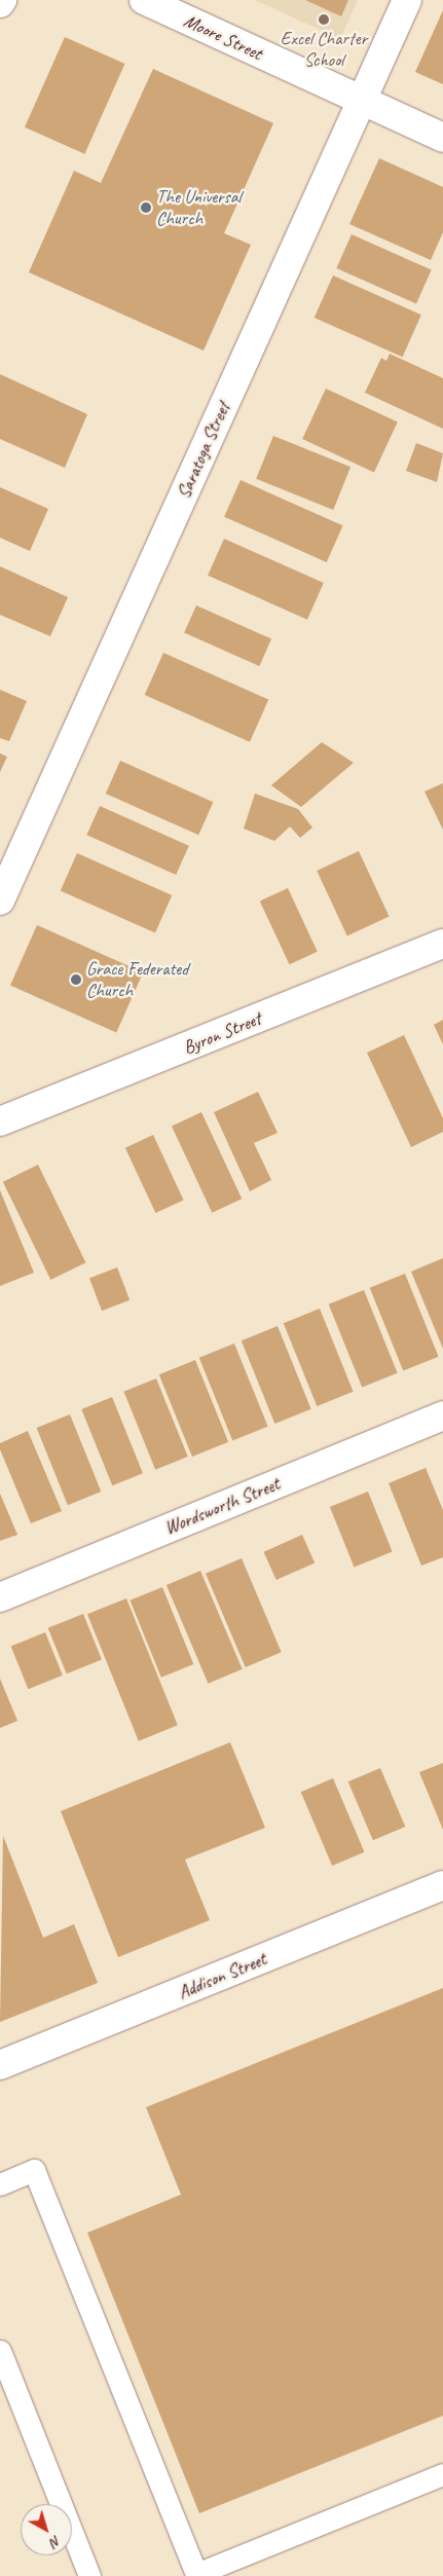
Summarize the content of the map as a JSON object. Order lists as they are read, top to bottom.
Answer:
{
  "streets": {
    "street": [
      "Moore Street",
      "Saratoga Street",
      "Byron Street",
      "Wordsworth Street",
      "Addison Street"
    ]
  },
  "crossings": [
    ["Moore Street", "Saratoga Street"]
  ],
  "places": ["Excel Charter School", "The Universal Church", "Grace Federated Church"],
  "north": "bottom right"
}
